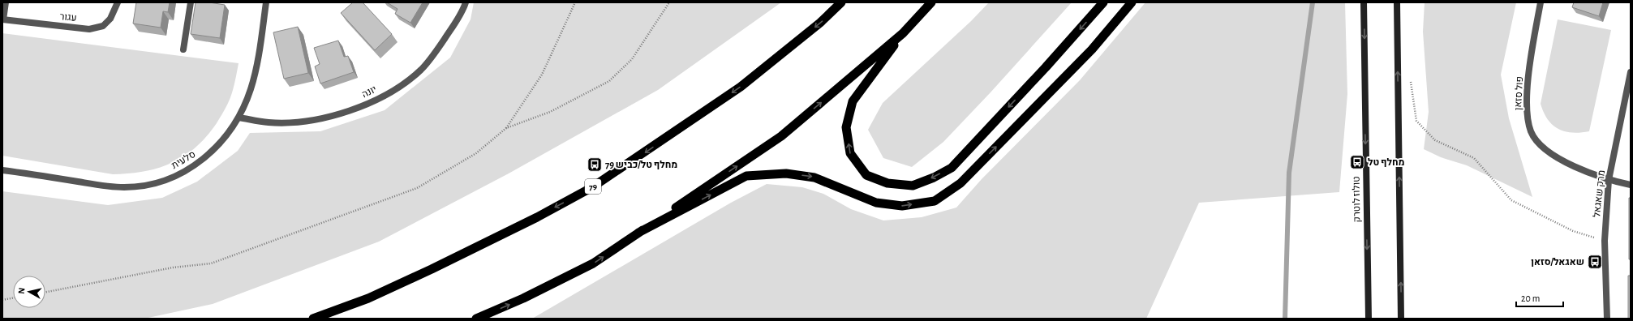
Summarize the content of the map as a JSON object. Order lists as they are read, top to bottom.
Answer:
{
  "streets": {
    "highway": ["79"],
    "main road": ["טולוז לוטרק"],
    "street": [
      "עגור",
      "יונה",
      "פול סזאן",
      "סלעית",
      "מרק שאגאל"
    ]
  },
  "crossings": [
    ["יונה", "סלעית"],
    ["פול סזאן", "מרק שאגאל"]
  ],
  "places": {
    "bus stop": ["מחלף טל", "מחלף טל/כביש 79", "שאגאל/סזאן"]
  },
  "scale_bar": "20 m",
  "north": "left"
}
